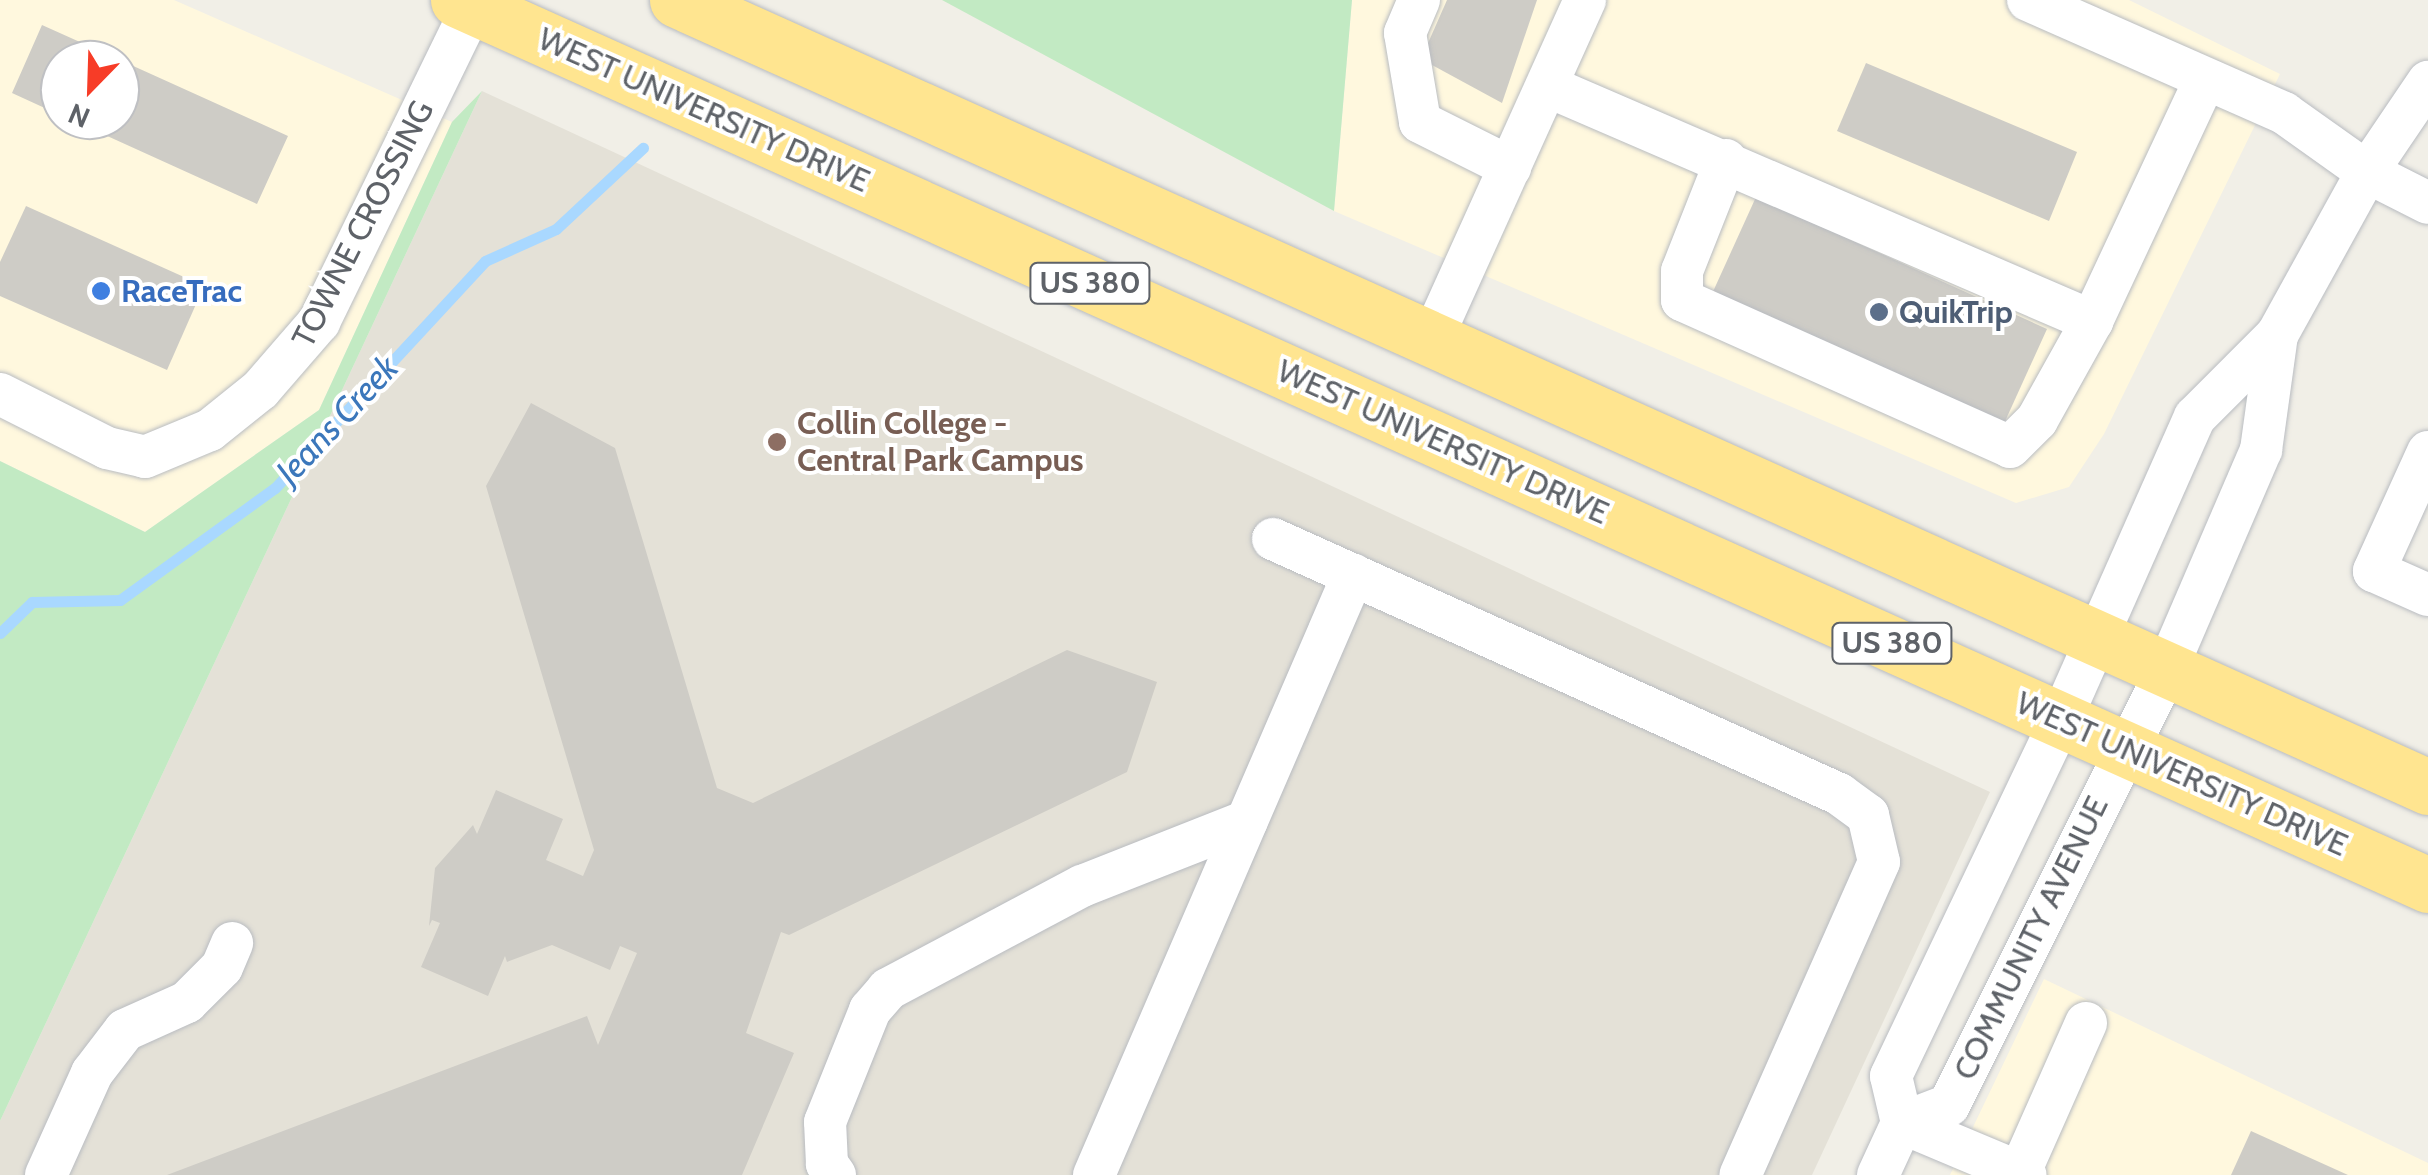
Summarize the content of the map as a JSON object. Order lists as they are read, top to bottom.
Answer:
{
  "streets": {
    "highway": ["WEST UNIVERSITY DRIVE", "US 380"],
    "street": ["TOWNE CROSSING", "COMMUNITY AVENUE"]
  },
  "crossings": [
    ["WEST UNIVERSITY DRIVE", "TOWNE CROSSING"],
    ["WEST UNIVERSITY DRIVE", "COMMUNITY AVENUE"],
    ["US 380", "COMMUNITY AVENUE"]
  ],
  "water": ["Jeans Creek"],
  "places": ["RaceTrac", "QuikTrip", "Collin College - Central Park Campus"],
  "north": "bottom left"
}
